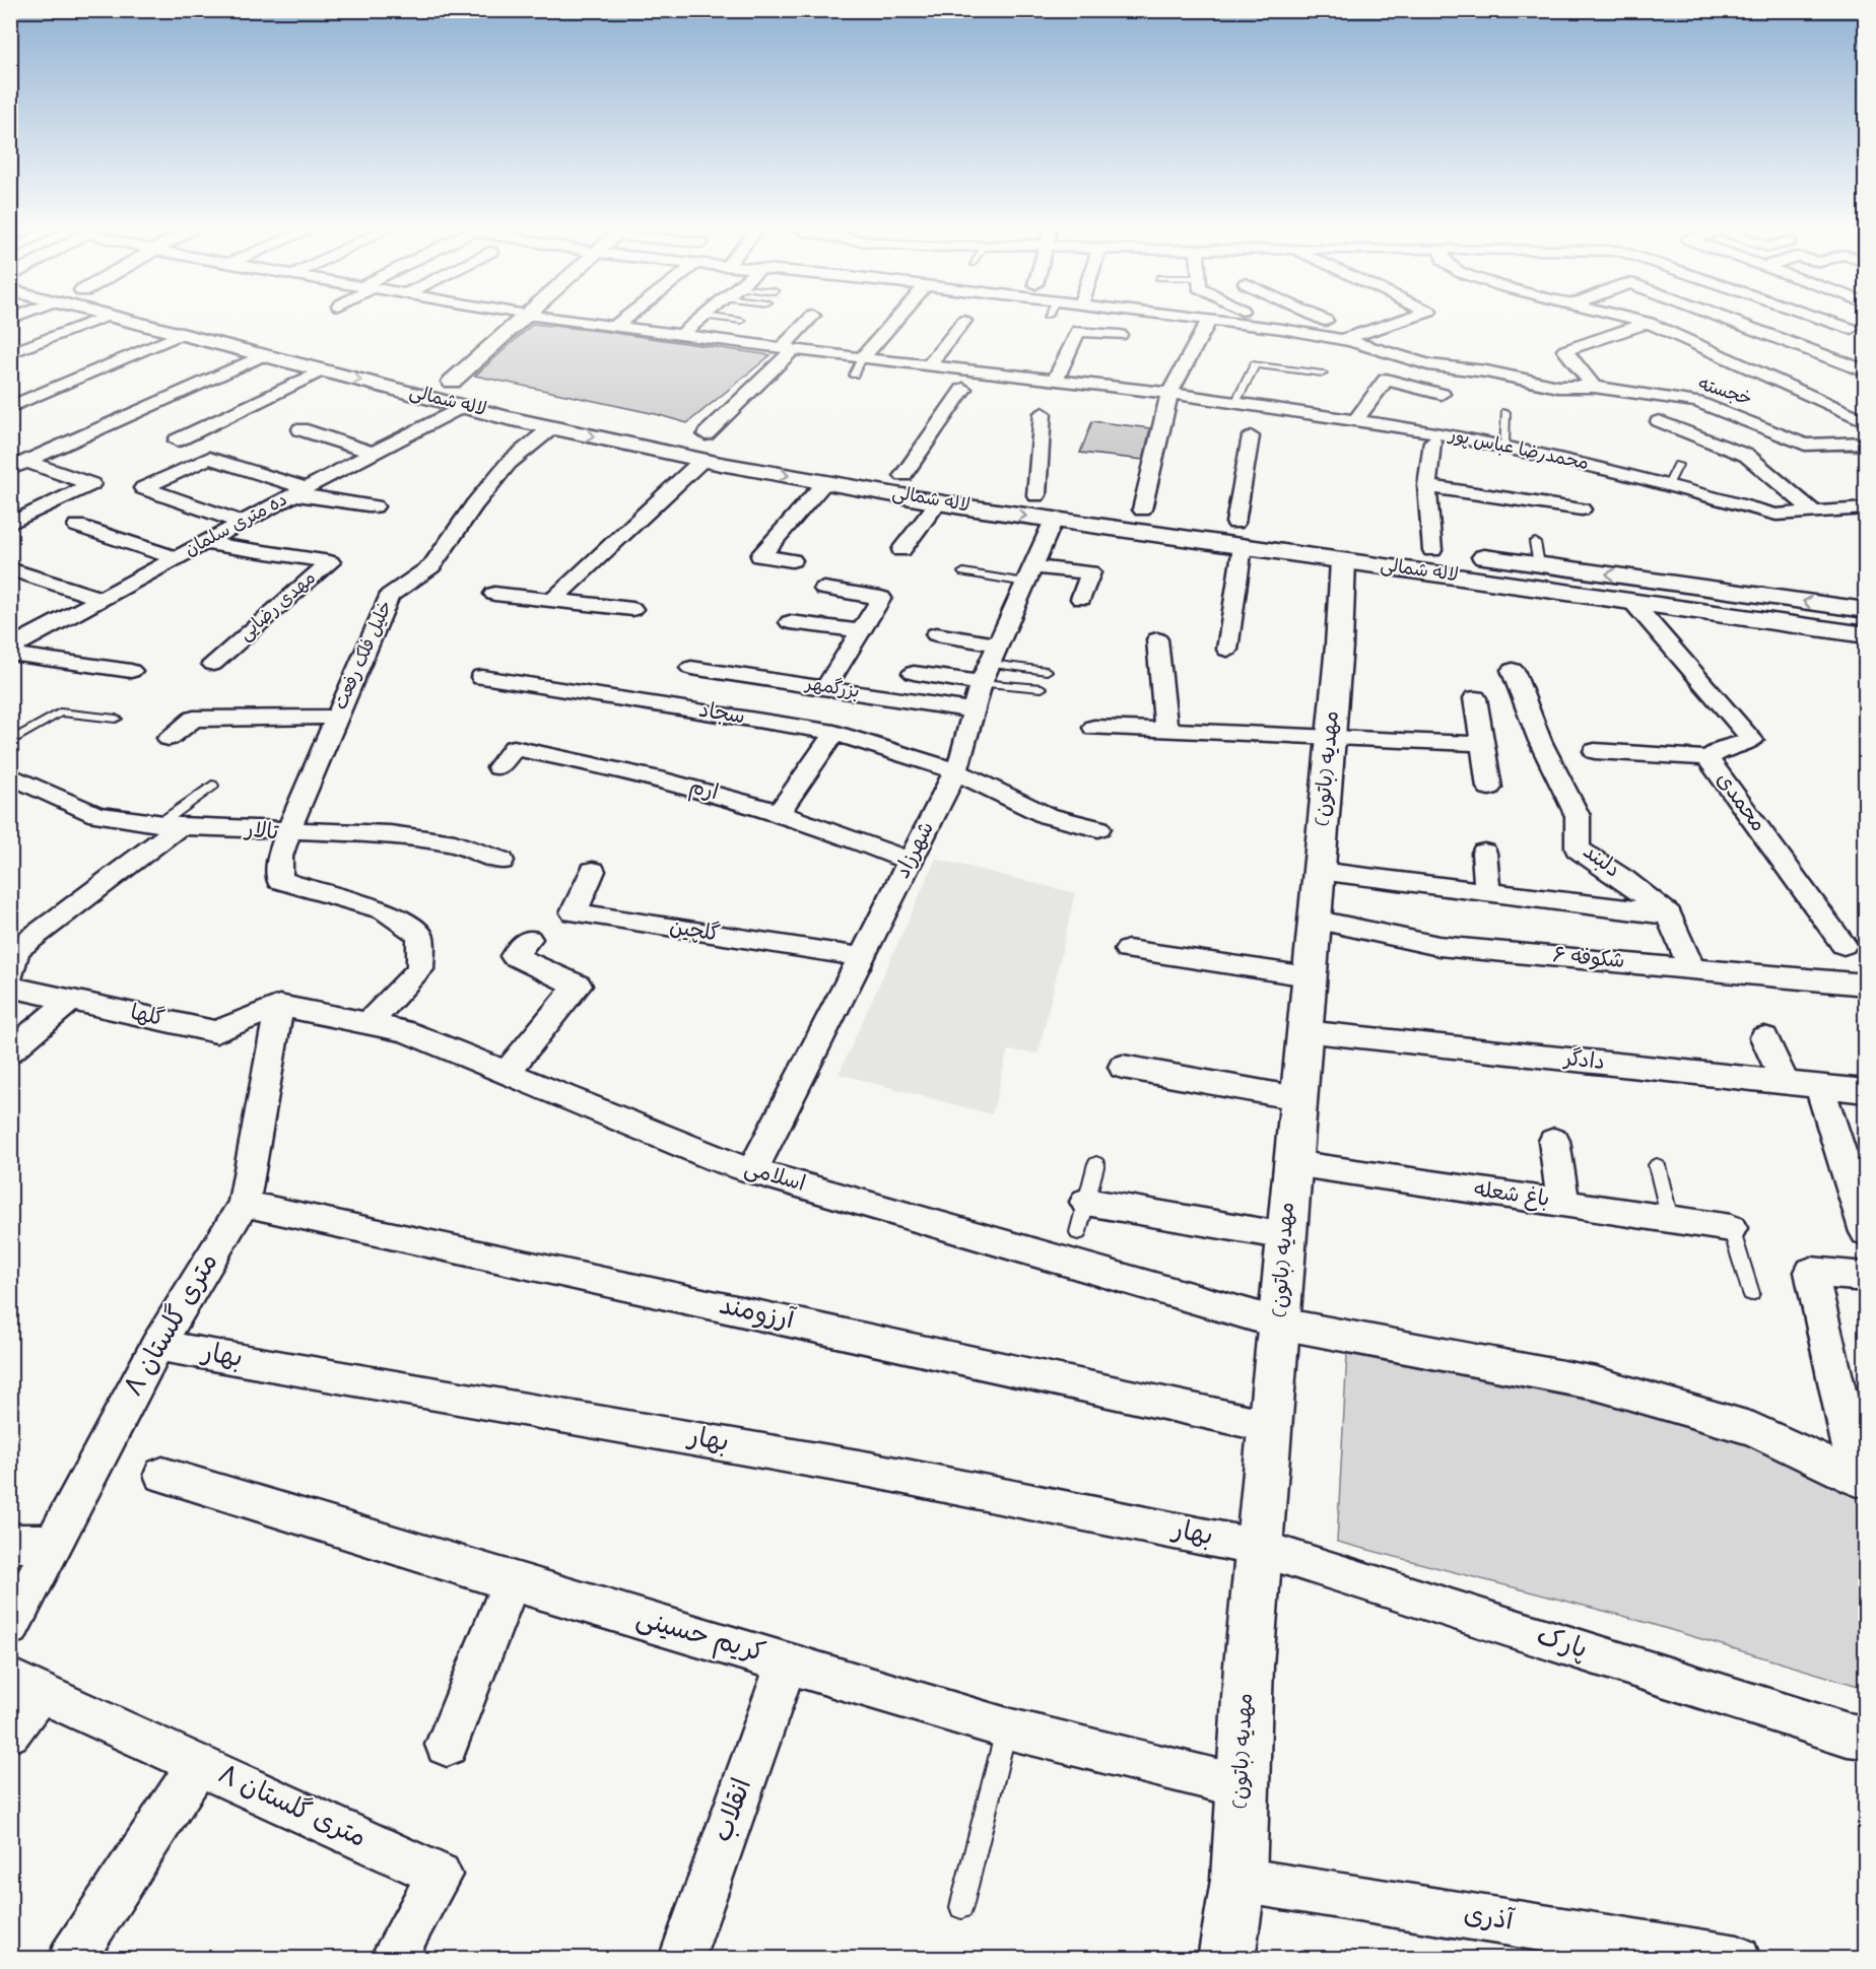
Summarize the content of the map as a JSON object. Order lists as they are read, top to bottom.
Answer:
{
  "streets": {
    "main road": ["لاله شمالی", "مهدیه (باتون)"],
    "street": [
      "خجسته",
      "محمدرضا عباس پور",
      "ده متری سلمان",
      "مهدی رضایی",
      "خلیل فلک رفعت",
      "بزرگمهر",
      "سجاد",
      "ارم",
      "محمدی",
      "تالار",
      "شهرزاد",
      "دلبند",
      "گلچین",
      "شکوفه ۶",
      "گلها",
      "دادگر",
      "اسلامی",
      "باغ شعله",
      "آرزومند",
      "۸ متری گلستان",
      "بهار",
      "کریم حسینی",
      "پارک",
      "انقلاب",
      "آذری"
    ]
  },
  "crossings": [
    ["لاله شمالی", "ده متری سلمان"],
    ["لاله شمالی", "خلیل فلک رفعت"],
    ["لاله شمالی", "مهدیه (باتون)"],
    ["لاله شمالی", "محمدی"],
    ["لاله شمالی", "شهرزاد"],
    ["ده متری سلمان", "مهدی رضایی"],
    ["خلیل فلک رفعت", "تالار"],
    ["بزرگمهر", "شهرزاد"],
    ["سجاد", "شهرزاد"],
    ["مهدیه (باتون)", "شکوفه ۶"],
    ["مهدیه (باتون)", "دادگر"],
    ["مهدیه (باتون)", "اسلامی"],
    ["مهدیه (باتون)", "باغ شعله"],
    ["مهدیه (باتون)", "آرزومند"],
    ["مهدیه (باتون)", "بهار"],
    ["مهدیه (باتون)", "کریم حسینی"],
    ["مهدیه (باتون)", "پارک"],
    ["مهدیه (باتون)", "آذری"],
    ["ارم", "شهرزاد"],
    ["تالار", "اسلامی"],
    ["شهرزاد", "گلچین"],
    ["شهرزاد", "اسلامی"],
    ["دلبند", "شکوفه ۶"],
    ["گلها", "اسلامی"],
    ["گلها", "۸ متری گلستان"],
    ["اسلامی", "۸ متری گلستان"],
    ["آرزومند", "۸ متری گلستان"],
    ["۸ متری گلستان", "بهار"],
    ["بهار", "پارک"],
    ["کریم حسینی", "انقلاب"]
  ]
}
